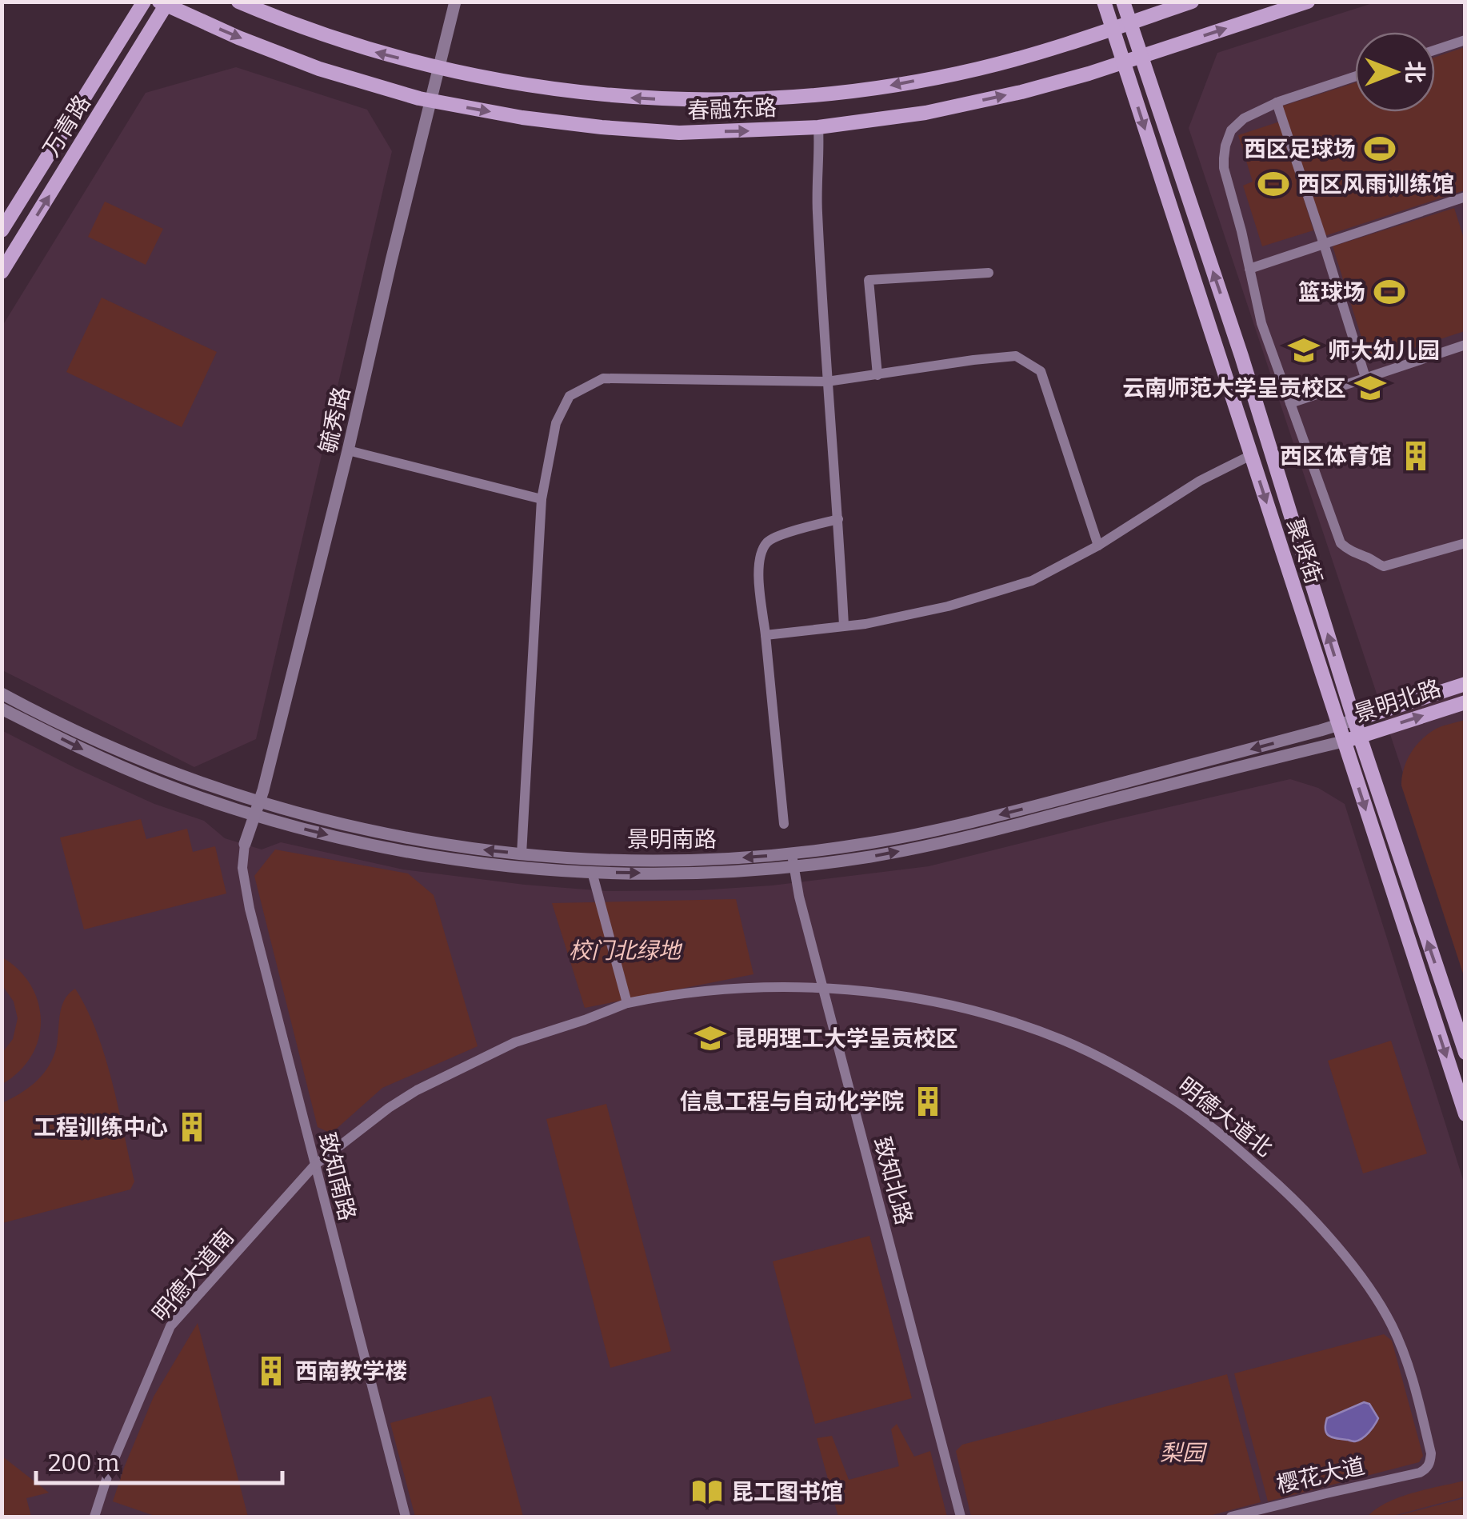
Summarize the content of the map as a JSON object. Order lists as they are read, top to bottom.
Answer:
{
  "streets": {
    "main road": [
      "春融东路",
      "万青路",
      "聚贤街",
      "景明北路"
    ],
    "street": [
      "毓秀路",
      "景明南路",
      "明德大道北",
      "致知南路",
      "致知北路",
      "明德大道南",
      "樱花大道"
    ]
  },
  "crossings": [
    ["春融东路", "万青路"],
    ["春融东路", "毓秀路"],
    ["春融东路", "聚贤街"],
    ["毓秀路", "景明南路"],
    ["毓秀路", "致知南路"],
    ["聚贤街", "景明北路"],
    ["聚贤街", "景明南路"],
    ["景明北路", "景明南路"],
    ["景明南路", "致知北路"],
    ["明德大道北", "致知北路"],
    ["明德大道北", "明德大道南"],
    ["明德大道北", "樱花大道"],
    ["致知南路", "明德大道南"]
  ],
  "parks": ["校门北绿地", "梨园"],
  "places": {
    "sports": ["西区足球场", "西区风雨训练馆", "篮球场"],
    "school or university": ["师大幼儿园", "云南师范大学呈贡校区", "昆明理工大学呈贡校区"],
    "building": [
      "西区体育馆",
      "信息工程与自动化学院",
      "工程训练中心",
      "西南教学楼"
    ],
    "library": ["昆工图书馆"]
  },
  "scale_bar": "200 m",
  "north": "right"
}
